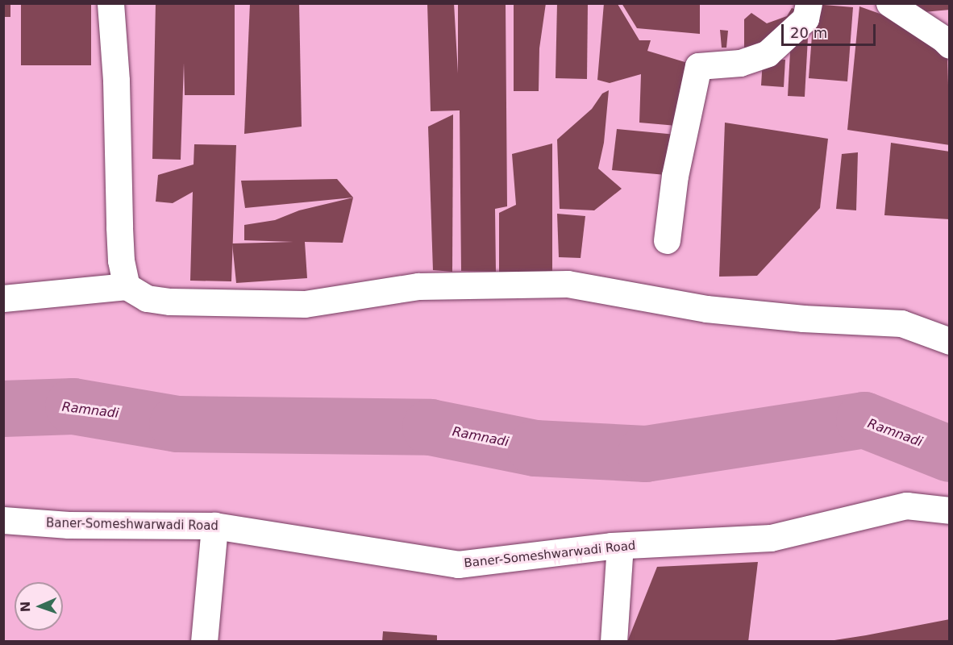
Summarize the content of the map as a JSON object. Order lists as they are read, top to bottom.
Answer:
{
  "streets": {
    "street": ["Baner-Someshwarwadi Road"]
  },
  "water": ["Ramnadi"],
  "scale_bar": "20 m",
  "north": "left"
}
